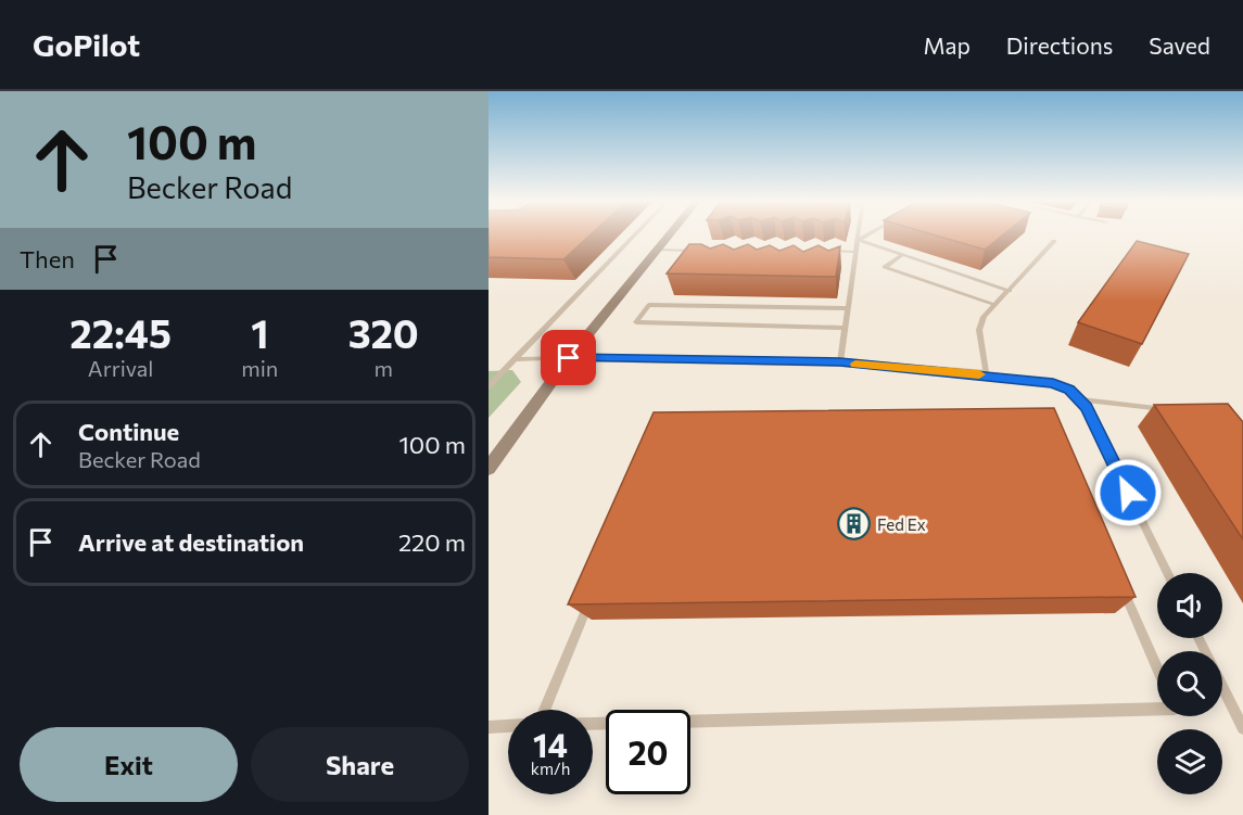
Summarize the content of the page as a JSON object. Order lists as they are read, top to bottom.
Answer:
{
  "places": {
    "building": ["Fed Ex"]
  },
  "page": {
    "header": "GoPilot",
    "nav": ["Map", "Directions", "Saved"],
    "turn": ["100 m", "Becker Road"],
    "then": "Then",
    "eta": [
      "22:45",
      "Arrival",
      "1",
      "min",
      "320",
      "m"
    ],
    "list": [
      {
        "name": "Continue",
        "note": "Becker Road",
        "value": "100 m"
      },
      {
        "name": "Arrive at destination",
        "value": "220 m"
      }
    ],
    "speed": "14 km/h",
    "limit": "20",
    "buttons": ["Exit", "Share"]
  }
}
